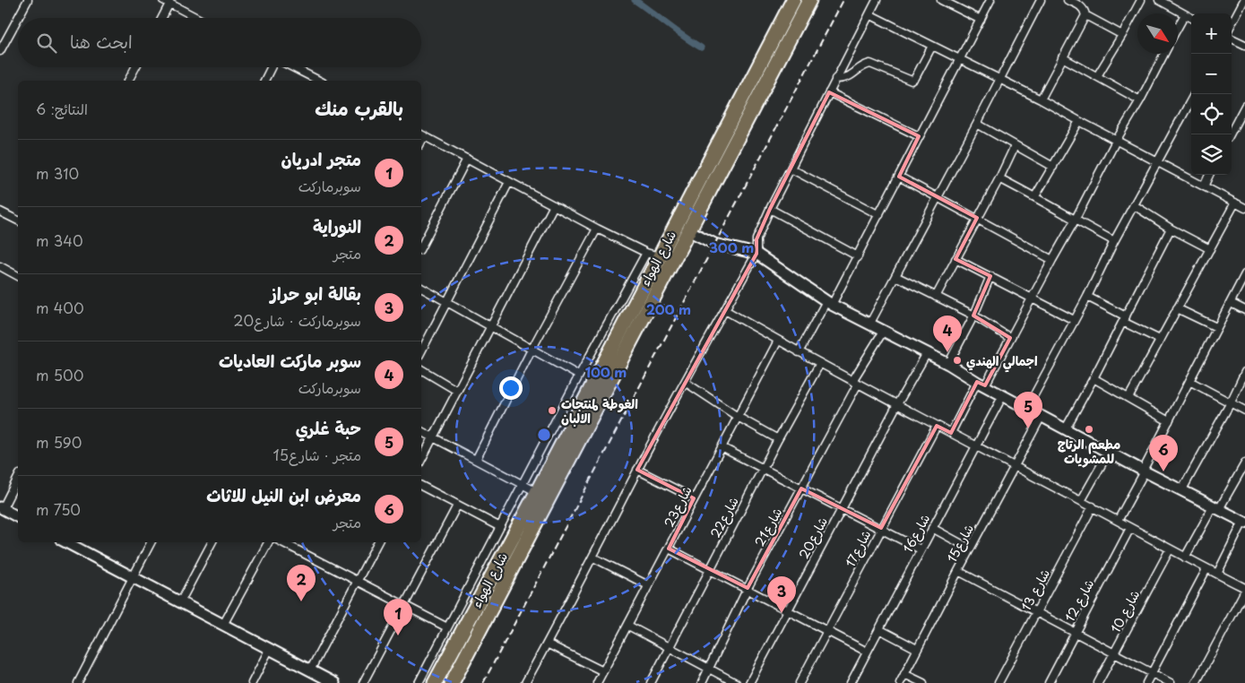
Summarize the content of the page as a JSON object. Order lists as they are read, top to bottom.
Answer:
{
  "streets": {
    "highway": ["شارع الهواء"],
    "street": [
      "شارع23",
      "شارع22",
      "شارع21",
      "شارع16",
      "شارع20",
      "شارع15",
      "شارع17",
      "شارع 13",
      "شارع 12",
      "شارع 10"
    ]
  },
  "places": ["اجمالي الهندي", "الغوطة لمنتجات الالبان", "مطعم الرتاج للمشويات"],
  "north": "bottom right",
  "page": {
    "map_buttons": ["+", "−"],
    "search": "ابحث هنا",
    "heading": ["بالقرب منك", "النتائج: 6"],
    "list": [
      {
        "mark": "1",
        "name": "متجر ادريان",
        "note": "سوبرماركت",
        "value": "310 m"
      },
      {
        "mark": "2",
        "name": "النوراية",
        "note": "متجر",
        "value": "340 m"
      },
      {
        "mark": "3",
        "name": "بقالة ابو حراز",
        "note": "سوبرماركت · شارع20",
        "value": "400 m"
      },
      {
        "mark": "4",
        "name": "سوبر ماركت العاديات",
        "note": "سوبرماركت",
        "value": "500 m"
      },
      {
        "mark": "5",
        "name": "حبة غلري",
        "note": "متجر · شارع15",
        "value": "590 m"
      },
      {
        "mark": "6",
        "name": "معرض ابن النيل للاثاث",
        "note": "متجر",
        "value": "750 m"
      }
    ],
    "pins": [
      "4",
      "5",
      "6",
      "2",
      "3",
      "1"
    ]
  },
  "rings": ["300 m", "200 m", "100 m"]
}
